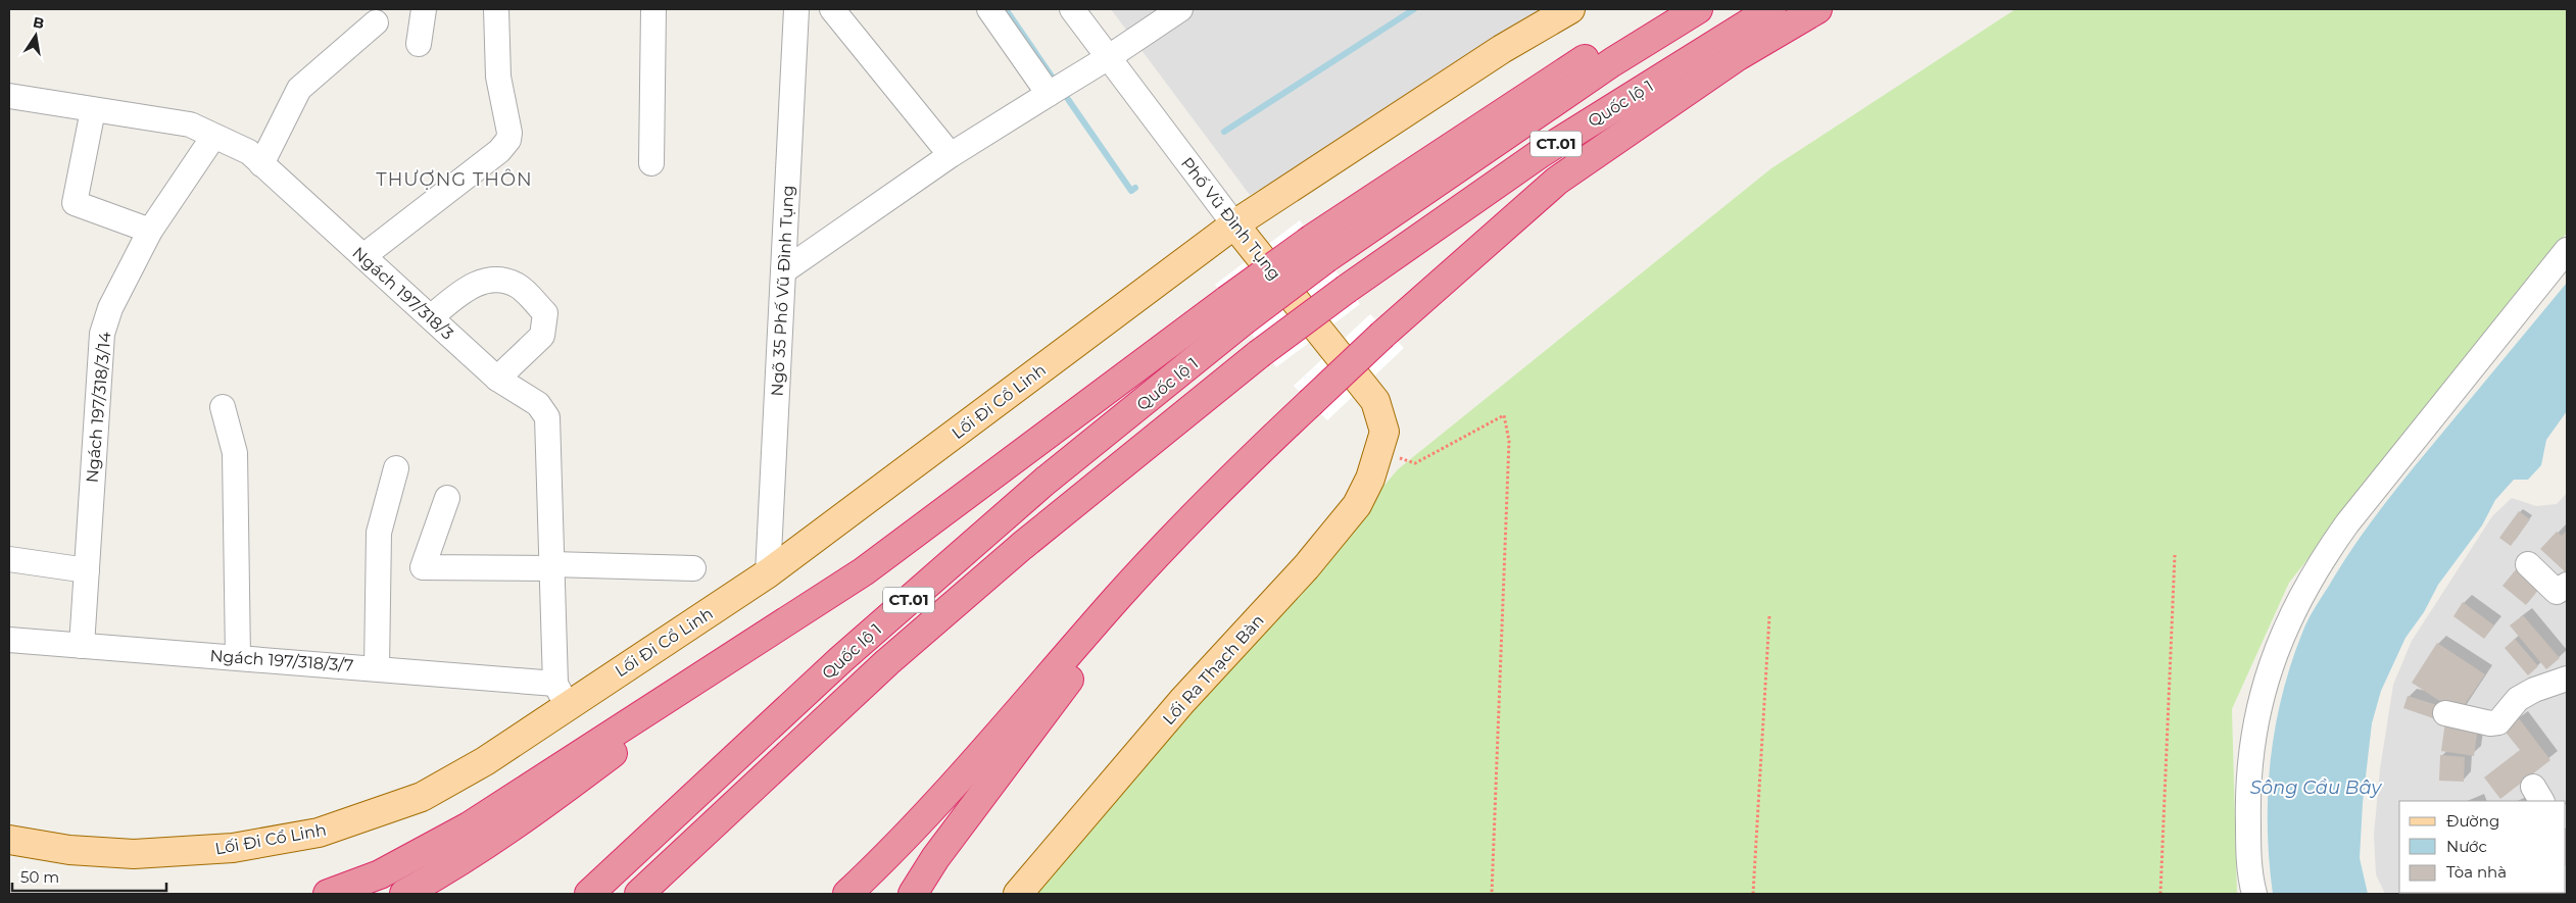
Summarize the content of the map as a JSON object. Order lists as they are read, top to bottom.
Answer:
{
  "streets": {
    "highway": ["Quốc lộ 1", "CT.01"],
    "main road": ["Phố Vũ Đình Tụng", "Lối Đi Cổ Linh", "Lối Ra Thạch Bàn"],
    "street": [
      "Ngõ 35 Phố Vũ Đình Tụng",
      "Ngách 197/318/3",
      "Ngách 197/318/3/14",
      "Ngách 197/318/3/7"
    ]
  },
  "crossings": [
    ["Quốc lộ 1", "CT.01"],
    ["Phố Vũ Đình Tụng", "Lối Đi Cổ Linh"],
    ["Phố Vũ Đình Tụng", "Lối Ra Thạch Bàn"],
    ["Ngõ 35 Phố Vũ Đình Tụng", "Lối Đi Cổ Linh"],
    ["Ngách 197/318/3", "Lối Đi Cổ Linh"],
    ["Ngách 197/318/3", "Ngách 197/318/3/14"],
    ["Ngách 197/318/3", "Ngách 197/318/3/7"],
    ["Lối Đi Cổ Linh", "Ngách 197/318/3/7"],
    ["Ngách 197/318/3/14", "Ngách 197/318/3/7"]
  ],
  "districts": ["THƯỢNG THÔN"],
  "water": ["Sông Cầu Bây"],
  "legend": ["Đường", "Nước", "Tòa nhà"],
  "scale_bar": "50 m",
  "north": "top"
}
